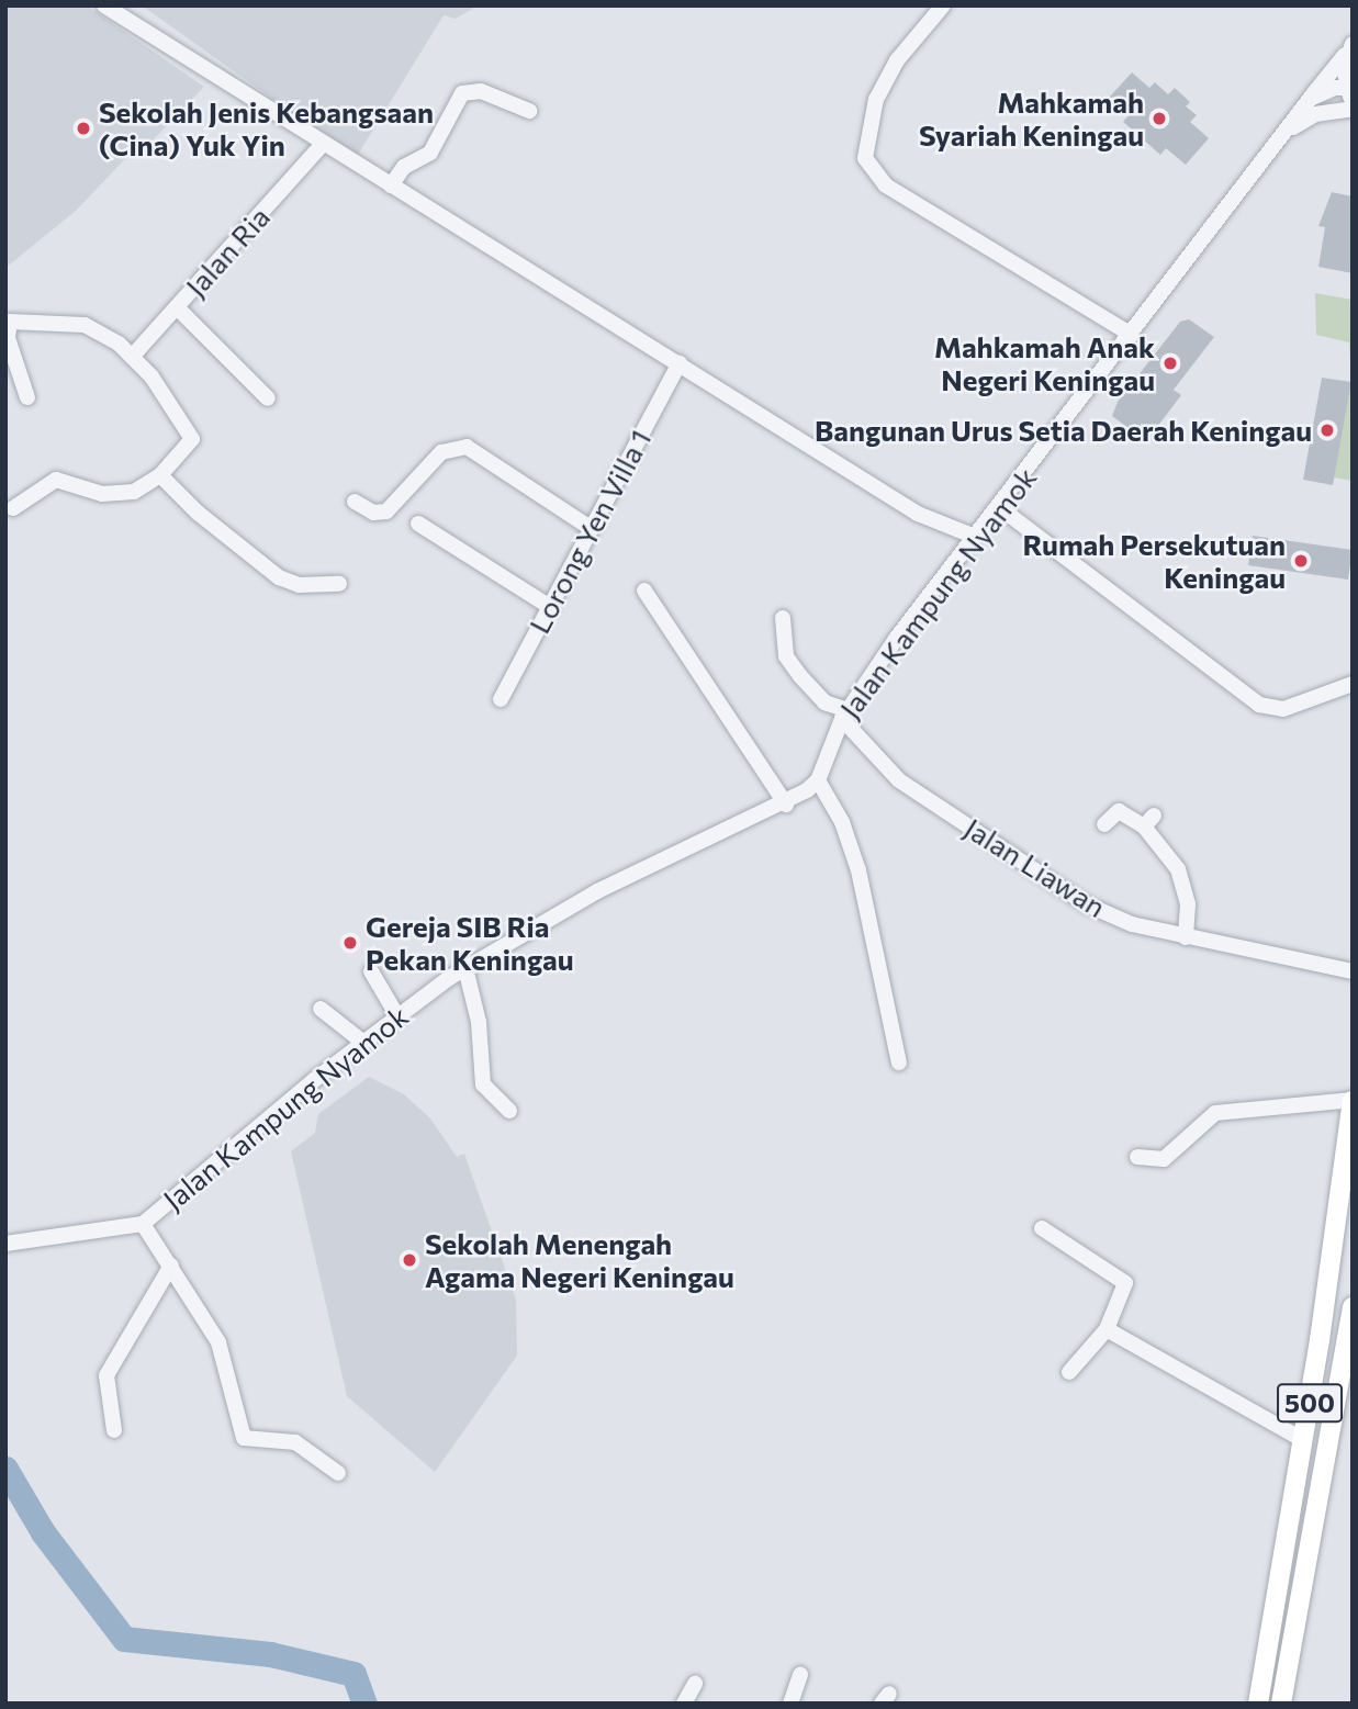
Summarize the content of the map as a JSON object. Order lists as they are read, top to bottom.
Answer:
{
  "streets": {
    "main road": ["500"],
    "street": [
      "Jalan Ria",
      "Lorong Yen Villa 1",
      "Jalan Kampung Nyamok",
      "Jalan Liawan"
    ]
  },
  "crossings": [
    ["Jalan Kampung Nyamok", "Jalan Liawan"]
  ],
  "places": [
    "Mahkamah Syariah Keningau",
    "Sekolah Jenis Kebangsaan (Cina) Yuk Yin",
    "Mahkamah Anak Negeri Keningau",
    "Bangunan Urus Setia Daerah Keningau",
    "Rumah Persekutuan Keningau",
    "Gereja SIB Ria Pekan Keningau",
    "Sekolah Menengah Agama Negeri Keningau"
  ]
}
